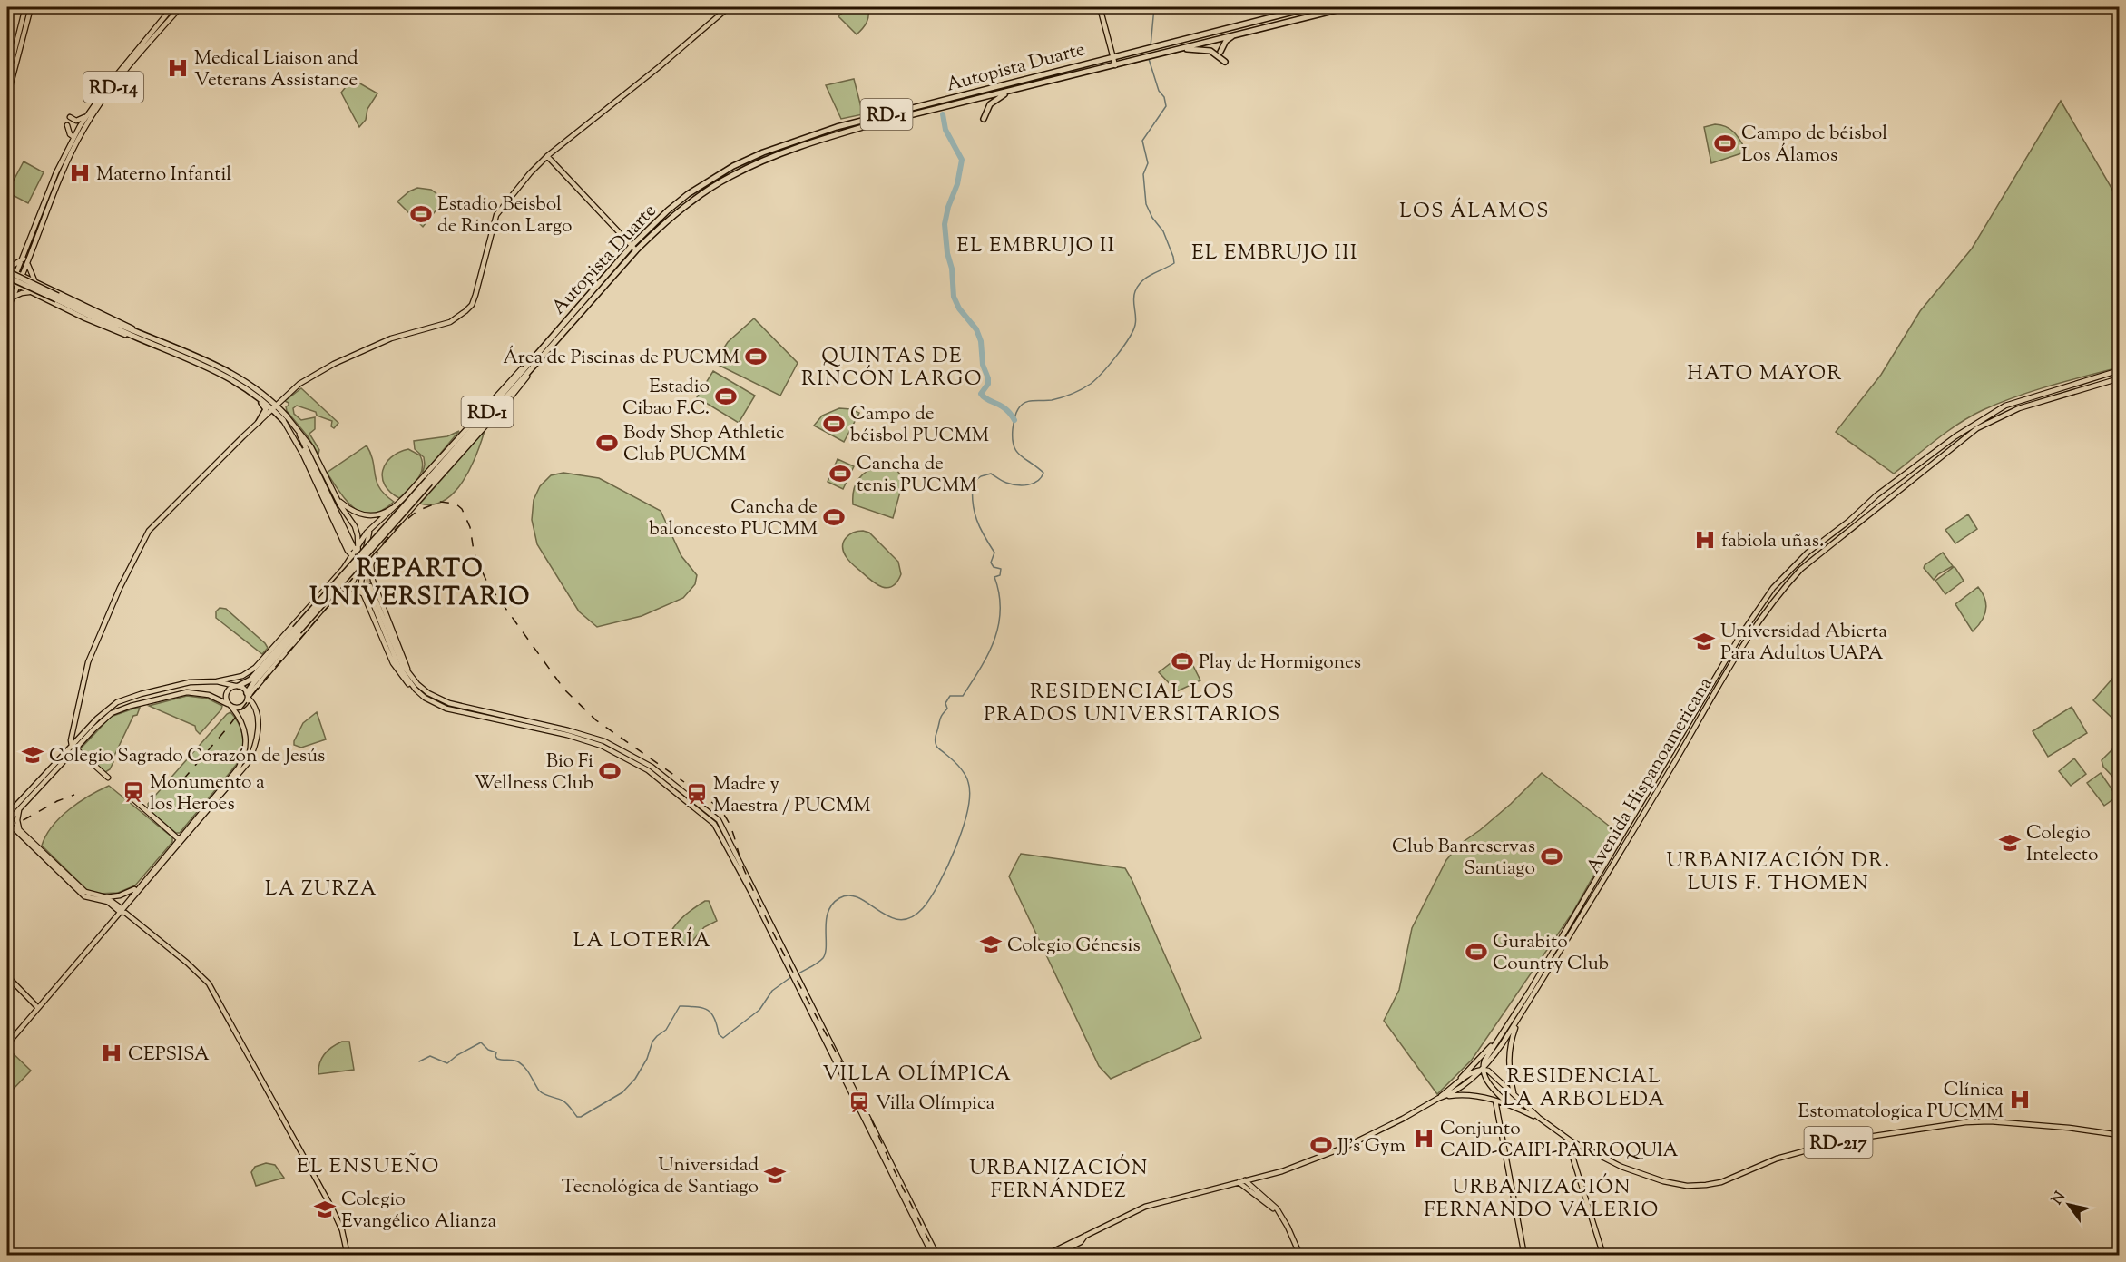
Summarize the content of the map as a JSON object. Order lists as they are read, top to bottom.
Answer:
{
  "streets": {
    "highway": ["Autopista Duarte", "RD-1"],
    "main road": ["RD-14", "Avenida Hispanoamericana", "RD-217"]
  },
  "districts": [
    "LOS ÁLAMOS",
    "EL EMBRUJO II",
    "EL EMBRUJO III",
    "QUINTAS DE RINCÓN LARGO",
    "HATO MAYOR",
    "REPARTO UNIVERSITARIO",
    "RESIDENCIAL LOS PRADOS UNIVERSITARIOS",
    "URBANIZACIÓN DR. LUIS F. THOMEN",
    "LA ZURZA",
    "LA LOTERÍA",
    "VILLA OLÍMPICA",
    "RESIDENCIAL LA ARBOLEDA",
    "EL ENSUEÑO",
    "URBANIZACIÓN FERNÁNDEZ",
    "URBANIZACIÓN FERNANDO VALERIO"
  ],
  "places": {
    "hospital": [
      "Medical Liaison and Veterans Assistance",
      "Materno Infantil",
      "fabiola uñas.",
      "CEPSISA",
      "Clínica Estomatologica PUCMM",
      "Conjunto CAID-CAIPI-PARROQUIA"
    ],
    "sports": [
      "Campo de béisbol Los Álamos",
      "Estadio Beisbol de Rincon Largo",
      "Área de Piscinas de PUCMM",
      "Estadio Cibao F.C.",
      "Campo de béisbol PUCMM",
      "Body Shop Athletic Club PUCMM",
      "Cancha de tenis PUCMM",
      "Cancha de baloncesto PUCMM",
      "Play de Hormigones",
      "Bio Fi Wellness Club",
      "Club Banreservas Santiago",
      "Gurabito Country Club",
      "JJ's Gym"
    ],
    "school or university": [
      "Universidad Abierta Para Adultos UAPA",
      "Colegio Sagrado Corazón de Jesús",
      "Colegio Intelecto",
      "Colegio Génesis",
      "Universidad Tecnológica de Santiago",
      "Colegio Evangélico Alianza"
    ],
    "station": ["Monumento a los Heroes", "Madre y Maestra / PUCMM", "Villa Olímpica"]
  },
  "north": "top left"
}
